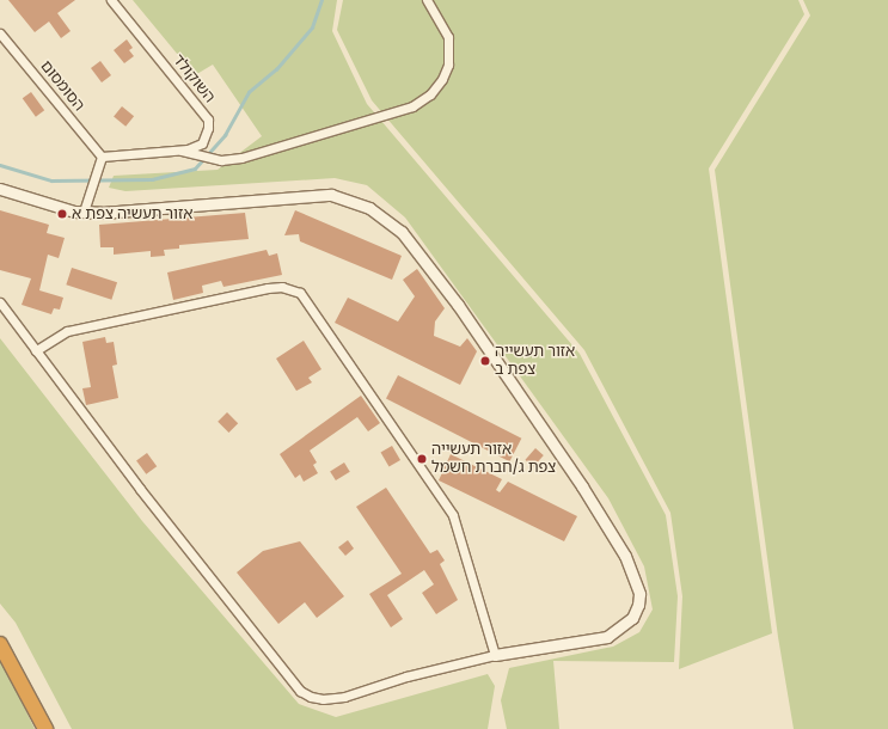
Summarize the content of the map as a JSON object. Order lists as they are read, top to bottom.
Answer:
{
  "streets": {
    "street": ["השוקולד", "הסומסום"]
  },
  "crossings": [
    ["השוקולד", "הסומסום"]
  ],
  "places": ["אזור תעשיה צפת א", "אזור תעשייה צפת ב", "אזור תעשייה צפת ג/חברת חשמל"]
}
